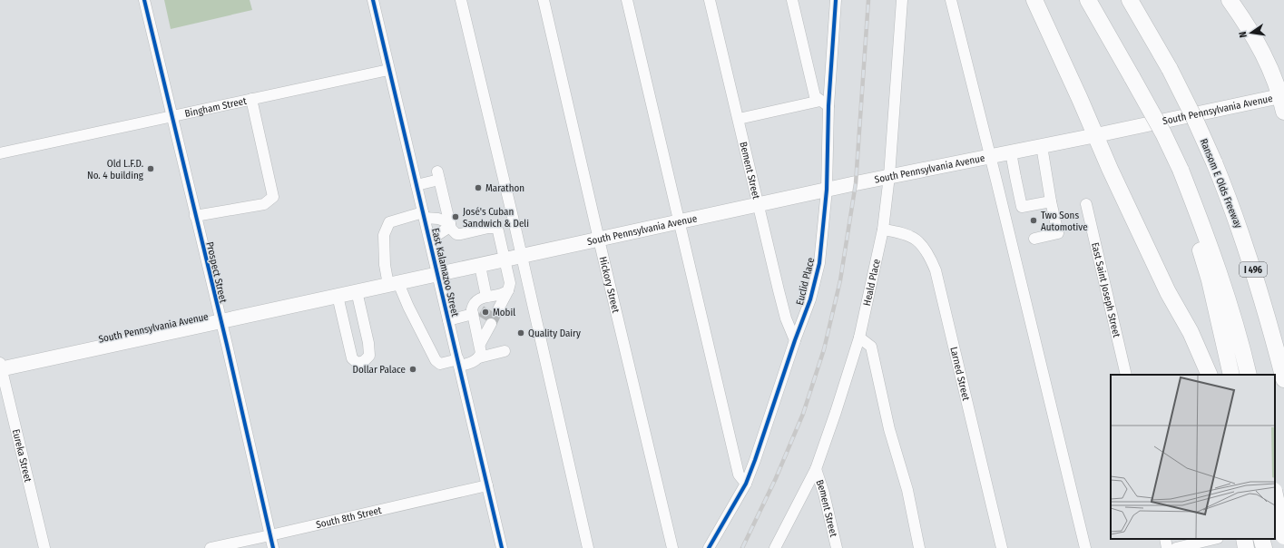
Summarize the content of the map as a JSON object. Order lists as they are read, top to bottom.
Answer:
{
  "streets": {
    "highway": ["Ransom E Olds Freeway", "I 496"],
    "main road": ["South Pennsylvania Avenue"],
    "street": [
      "Bingham Street",
      "Bement Street",
      "Prospect Street",
      "East Kalamazoo Street",
      "Euclid Place",
      "Heald Place",
      "Hickory Street",
      "East Saint Joseph Street",
      "Larned Street",
      "Eureka Street",
      "South 8th Street"
    ]
  },
  "crossings": [
    ["Bingham Street", "Prospect Street"],
    ["Bingham Street", "East Kalamazoo Street"],
    ["South Pennsylvania Avenue", "Bement Street"],
    ["South Pennsylvania Avenue", "Prospect Street"],
    ["South Pennsylvania Avenue", "East Kalamazoo Street"],
    ["South Pennsylvania Avenue", "Euclid Place"],
    ["South Pennsylvania Avenue", "Heald Place"],
    ["South Pennsylvania Avenue", "Hickory Street"],
    ["South Pennsylvania Avenue", "Eureka Street"],
    ["Bement Street", "Euclid Place"],
    ["Bement Street", "Heald Place"],
    ["Prospect Street", "South 8th Street"],
    ["East Kalamazoo Street", "South 8th Street"],
    ["Heald Place", "Larned Street"]
  ],
  "places": [
    "Old L.F.D. No. 4 building",
    "Marathon",
    "José's Cuban Sandwich & Deli",
    "Two Sons Automotive",
    "Mobil",
    "Quality Dairy",
    "Dollar Palace"
  ],
  "north": "left"
}
